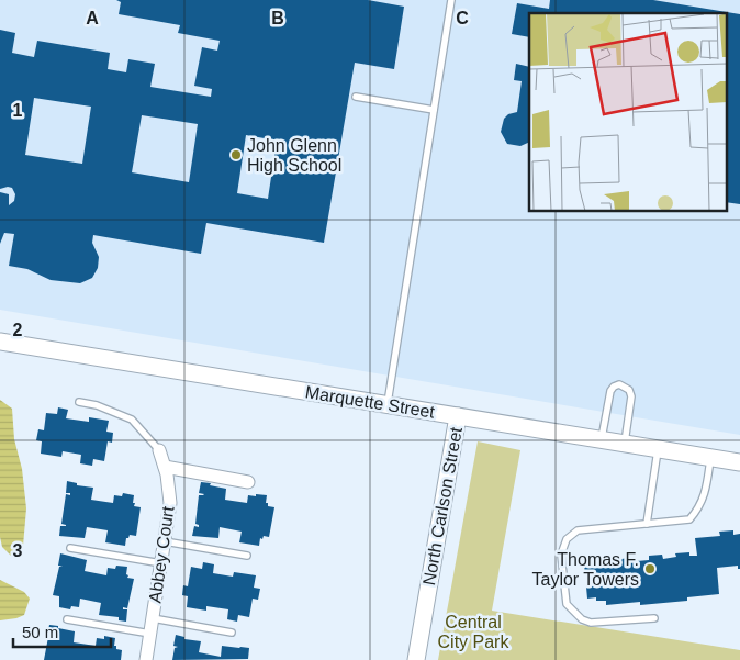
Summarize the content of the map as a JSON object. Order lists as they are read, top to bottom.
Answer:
{
  "streets": {
    "street": ["Marquette Street", "North Carlson Street", "Abbey Court"]
  },
  "crossings": [
    ["Marquette Street", "North Carlson Street"]
  ],
  "parks": ["Central City Park"],
  "places": ["John Glenn High School", "Thomas F. Taylor Towers"],
  "scale_bar": "50 m",
  "grid": {
    "columns": ["A", "B", "C"],
    "rows": ["1", "2", "3"]
  }
}
